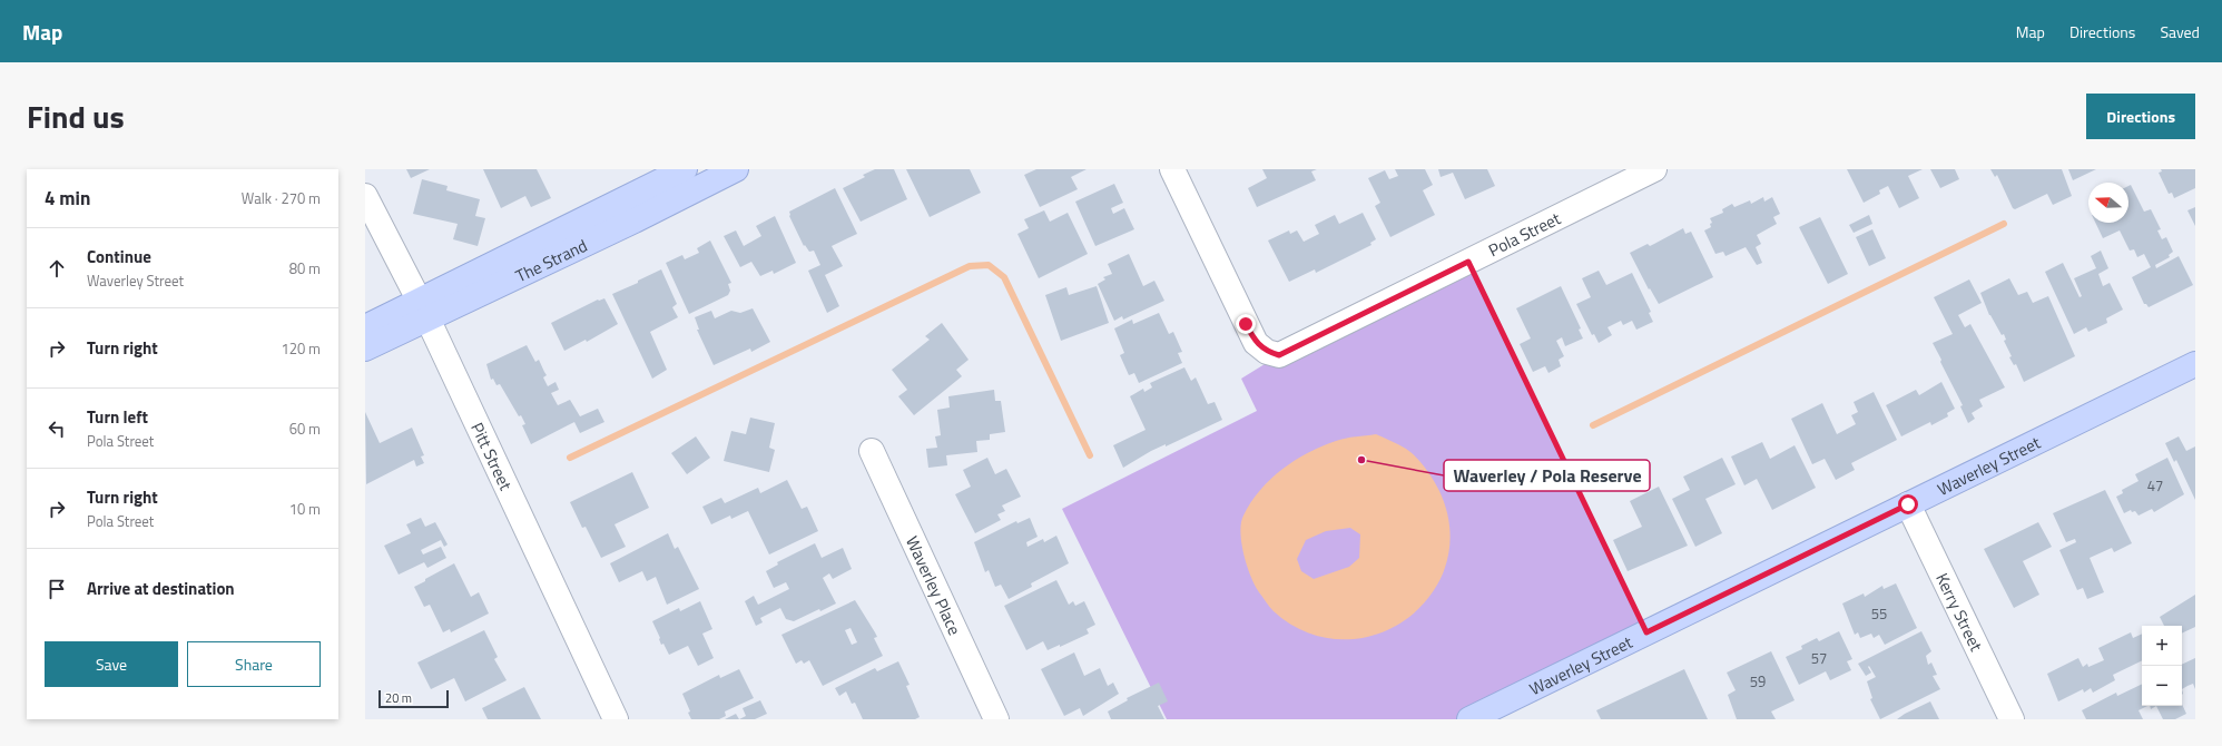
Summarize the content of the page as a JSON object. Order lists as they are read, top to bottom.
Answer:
{
  "streets": {
    "street": [
      "Pola Street",
      "The Strand",
      "Pitt Street",
      "Waverley Street",
      "Waverley Place",
      "Kerry Street"
    ]
  },
  "crossings": [
    ["The Strand", "Pitt Street"],
    ["Waverley Street", "Kerry Street"]
  ],
  "places": ["Waverley / Pola Reserve"],
  "house_numbers": [
    "47",
    "55",
    "57",
    "59"
  ],
  "scale_bar": "20 m",
  "north": "left",
  "page": {
    "header": "Map",
    "nav": ["Map", "Directions", "Saved"],
    "title": "Find us",
    "buttons": [
      "Directions",
      ["Save", "Share"]
    ],
    "heading": ["4 min", "Walk · 270 m"],
    "list": [
      ["Continue", "Waverley Street", "80 m"],
      ["Turn right", "120 m"],
      ["Turn left", "Pola Street", "60 m"],
      ["Turn right", "Pola Street", "10 m"],
      "Arrive at destination"
    ],
    "map_buttons": ["+", "−"],
    "scale": "20 m"
  }
}
